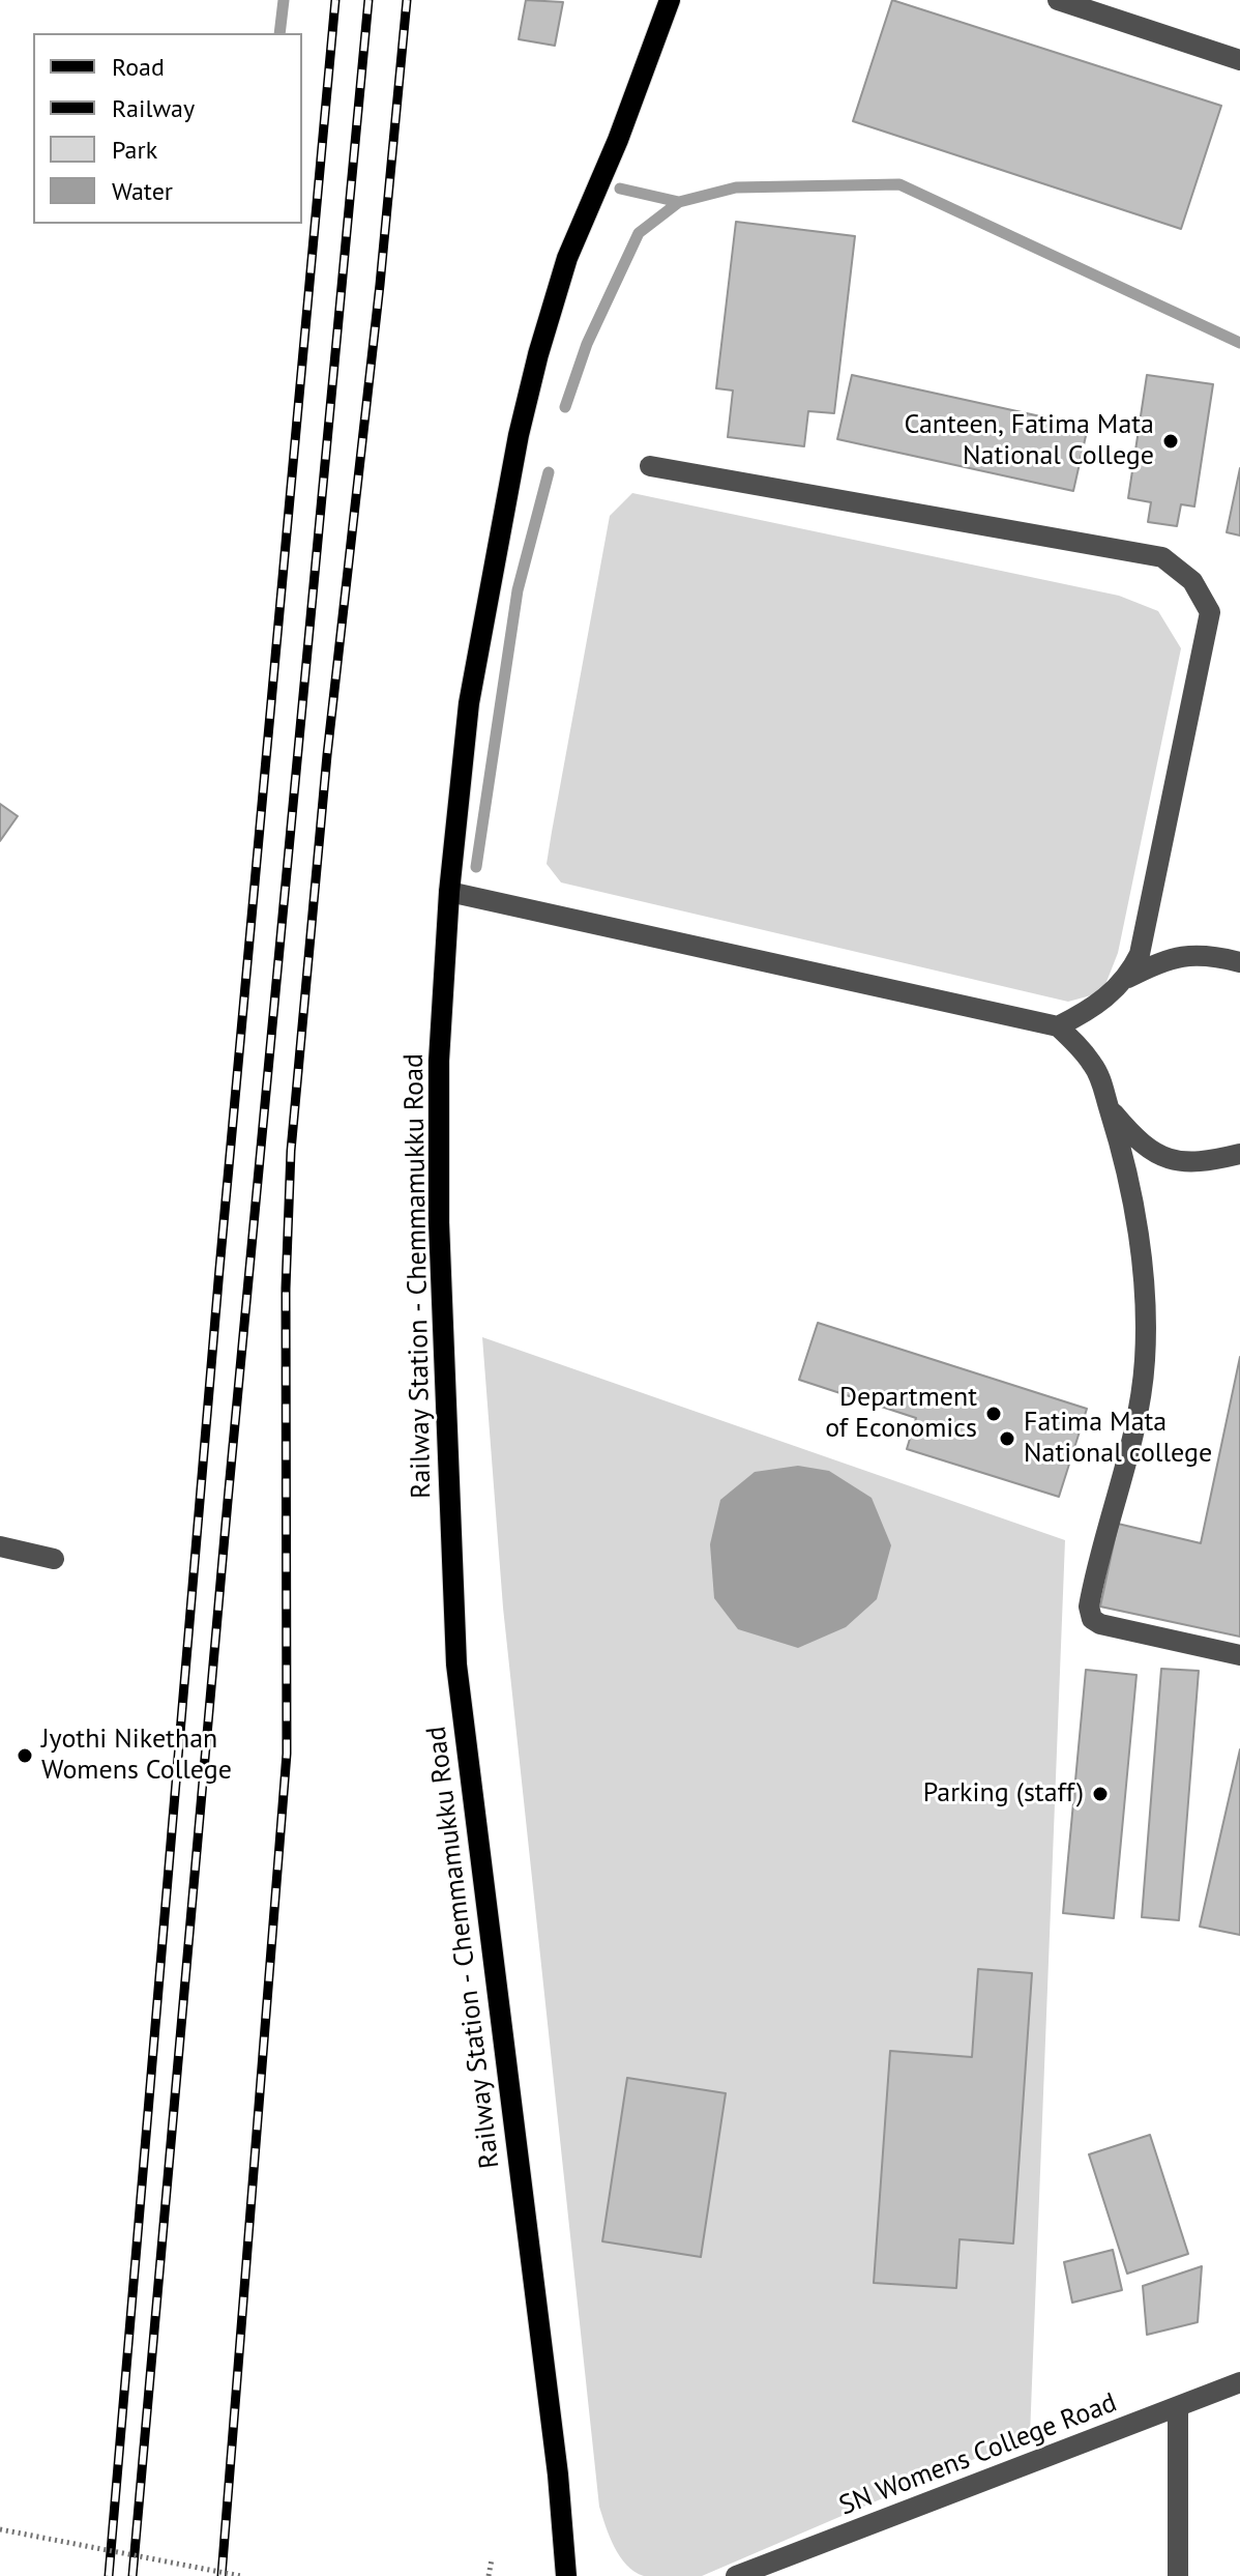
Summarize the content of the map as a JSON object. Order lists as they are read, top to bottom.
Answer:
{
  "streets": {
    "main road": ["Railway Station - Chemmamukku Road"],
    "street": ["SN Womens College Road"]
  },
  "places": [
    "Canteen, Fatima Mata National College",
    "Department of Economics",
    "Fatima Mata National college",
    "Jyothi Nikethan Womens College",
    "Parking (staff)"
  ],
  "legend": [
    "Road",
    "Railway",
    "Park",
    "Water"
  ]
}
